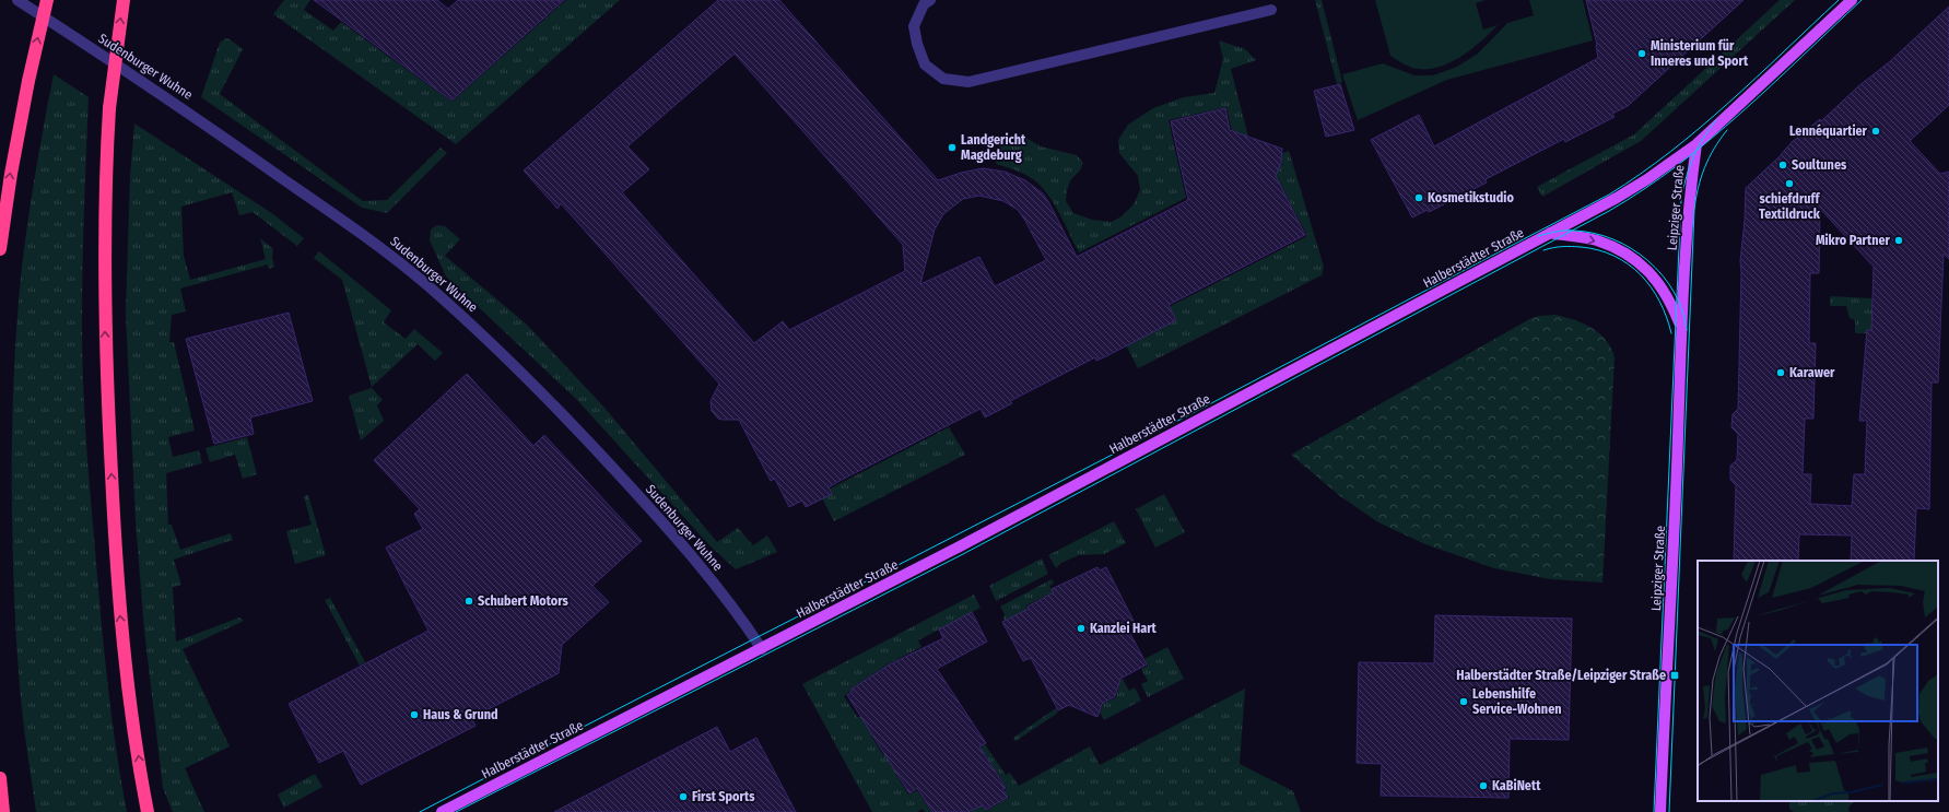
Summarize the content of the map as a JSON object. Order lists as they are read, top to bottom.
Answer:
{
  "streets": {
    "main road": ["Leipziger Straße", "Halberstädter Straße"],
    "street": ["Sudenburger Wuhne"]
  },
  "crossings": [
    ["Sudenburger Wuhne", "Halberstädter Straße"],
    ["Leipziger Straße", "Halberstädter Straße"]
  ],
  "places": {
    "other": [
      "Ministerium für Inneres und Sport",
      "Lennéquartier",
      "Landgericht Magdeburg",
      "Soultunes",
      "schiefdruff Textildruck",
      "Kosmetikstudio",
      "Mikro Partner",
      "Karawer",
      "Schubert Motors",
      "Kanzlei Hart",
      "Lebenshilfe Service-Wohnen",
      "Haus & Grund",
      "KaBiNett",
      "First Sports"
    ],
    "transit": ["Halberstädter Straße/Leipziger Straße"]
  }
}
